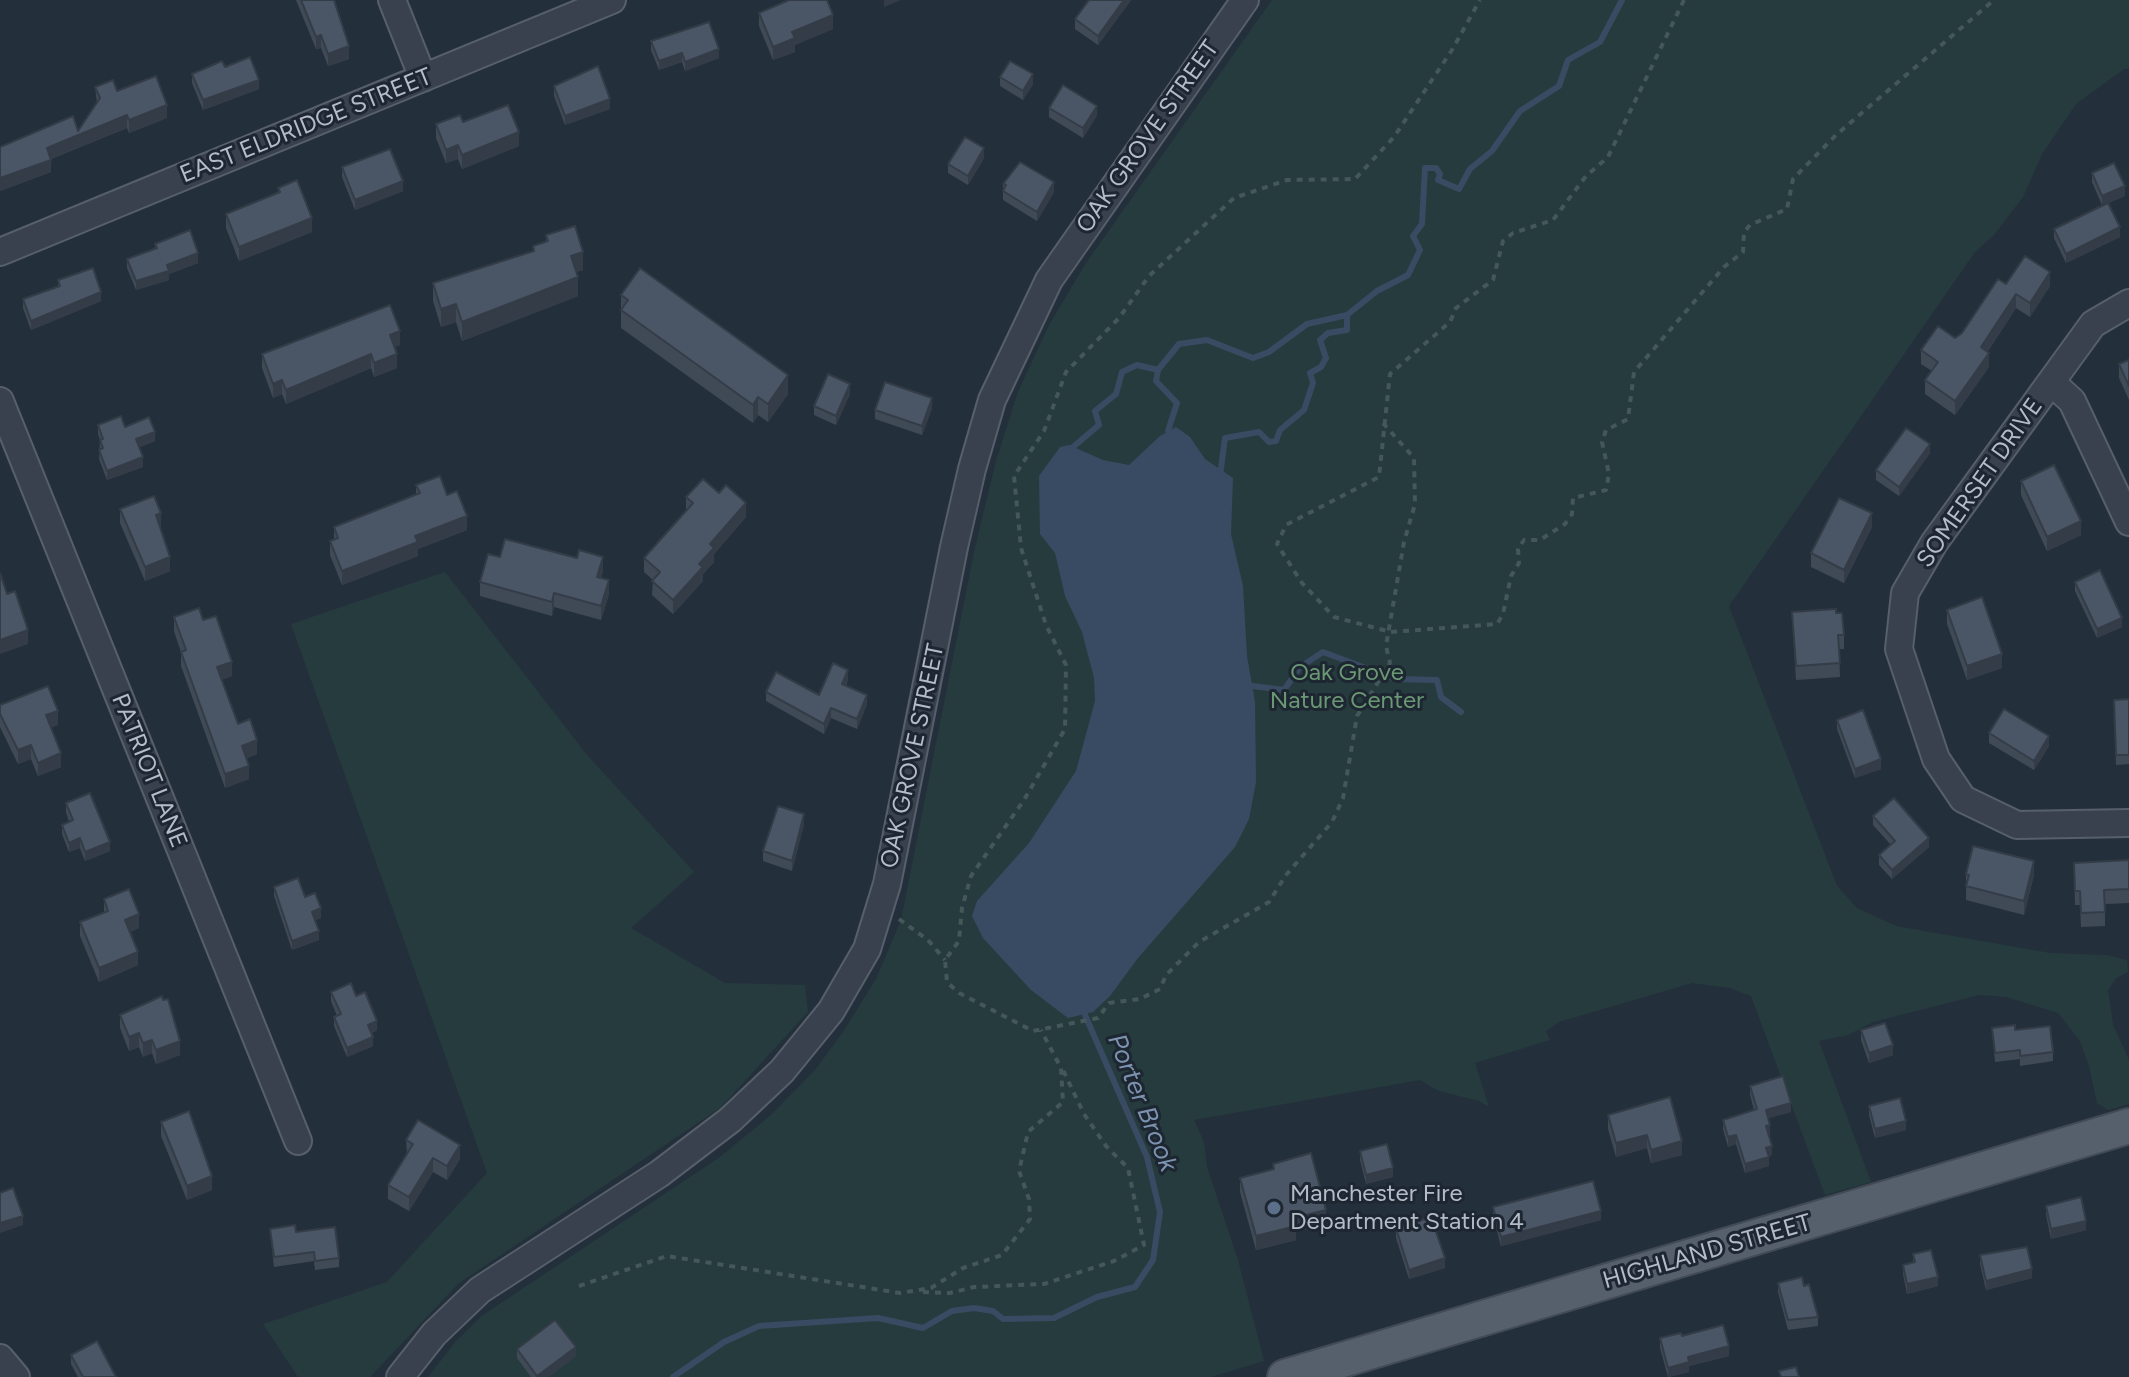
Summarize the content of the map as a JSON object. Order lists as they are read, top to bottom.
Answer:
{
  "streets": {
    "main road": ["HIGHLAND STREET"],
    "street": [
      "EAST ELDRIDGE STREET",
      "OAK GROVE STREET",
      "SOMERSET DRIVE",
      "PATRIOT LANE"
    ]
  },
  "water": ["Porter Brook"],
  "parks": ["Oak Grove Nature Center"],
  "places": ["Manchester Fire Department Station 4"]
}
